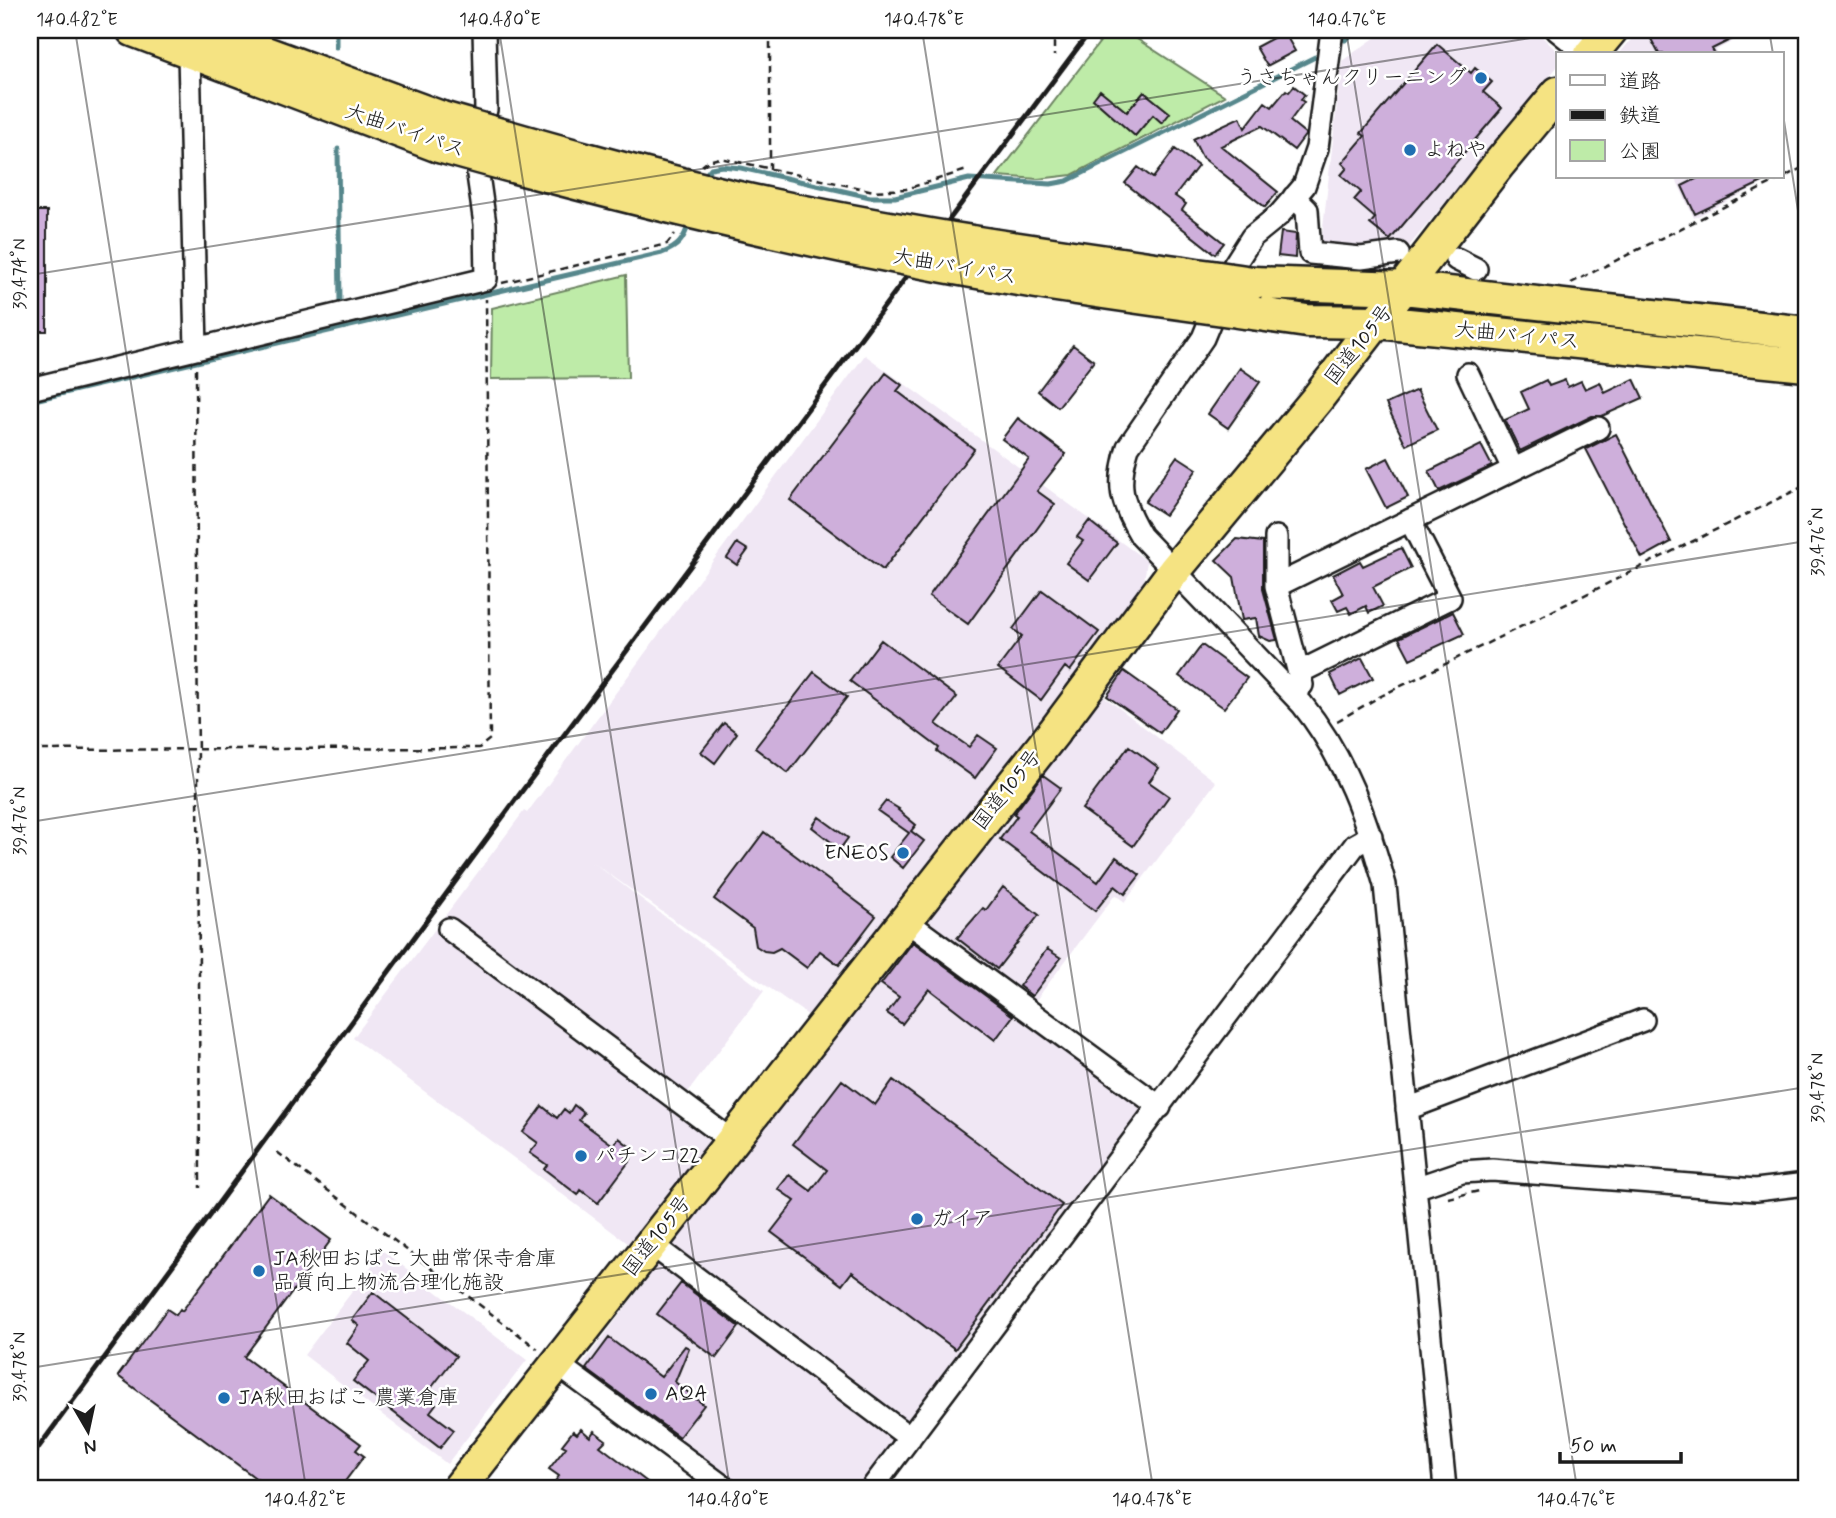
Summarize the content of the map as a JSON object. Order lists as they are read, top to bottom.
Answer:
{
  "streets": {
    "highway": ["大曲バイパス", "国道105号"]
  },
  "crossings": [
    ["大曲バイパス", "国道105号"]
  ],
  "places": [
    "うさちゃんクリーニング",
    "よねや",
    "ENEOS",
    "パチンコ22",
    "ガイア",
    "JA秋田おばこ 大曲常保寺倉庫 品質向上物流合理化施設",
    "AQA",
    "JA秋田おばこ 農業倉庫"
  ],
  "legend": ["道路", "鉄道", "公園"],
  "scale_bar": "50 m",
  "north": "bottom",
  "coordinates": [
    "140.482°E",
    "140.480°E",
    "140.478°E",
    "140.476°E",
    "39.474°N",
    "39.476°N",
    "39.478°N"
  ]
}
